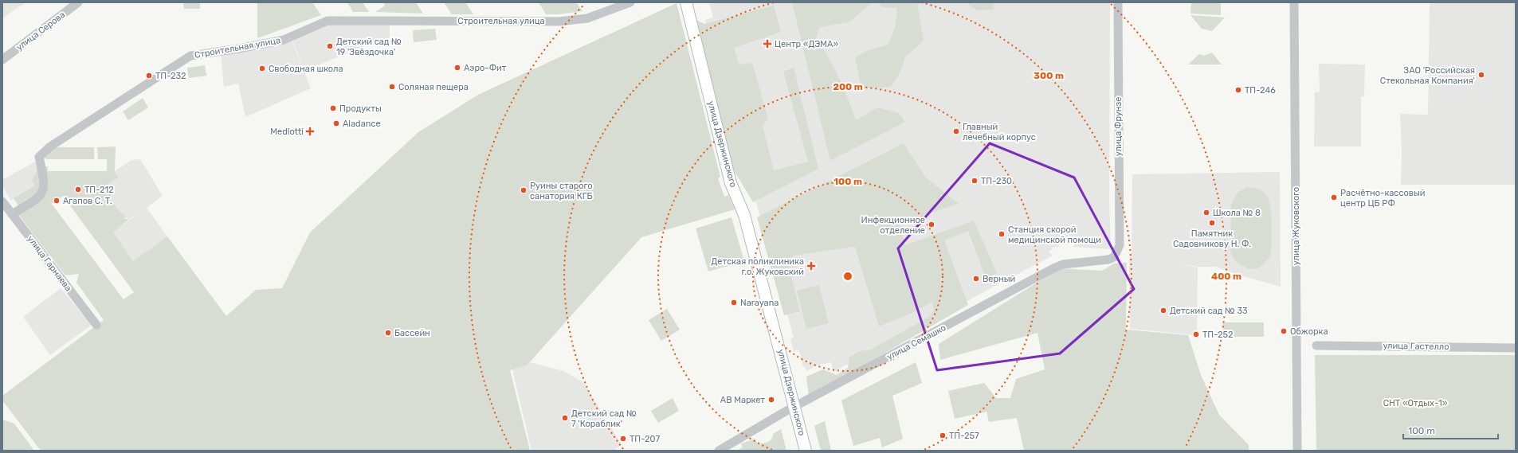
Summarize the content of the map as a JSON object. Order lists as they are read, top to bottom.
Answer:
{
  "streets": {
    "main road": ["улица Дзержинского"],
    "street": [
      "Строительная улица",
      "улица Серова",
      "улица Фрунзе",
      "улица Жуковского",
      "улица Гарнаева",
      "улица Семашко",
      "улица Гастелло"
    ]
  },
  "crossings": [
    ["Строительная улица", "улица Гарнаева"],
    ["улица Фрунзе", "улица Семашко"],
    ["улица Дзержинского", "улица Семашко"]
  ],
  "parks": ["СНТ «Отдых-1»"],
  "places": {
    "health": ["Центр «ДЭМА»", "Mеdlotti", "Детская поликлиника г.о. Жуковский"],
    "other": [
      "Детский сад № 19 'Звёздочка'",
      "Аэро-Фит",
      "Свободная школа",
      "ЗАО 'Российская Стекольная Компания'",
      "ТП-232",
      "Соляная пещера",
      "ТП-246",
      "Продукты",
      "Aladance",
      "Главный лечебный корпус",
      "ТП-230",
      "ТП-212",
      "Руины старого санатория КГБ",
      "Расчётно-кассовый центр ЦБ РФ",
      "Агапов С. Т.",
      "Школа № 8",
      "Памятник Садовникову Н. Ф.",
      "Инфекционное отделение",
      "Станция скорой медицинской помощи",
      "Верный",
      "Narayana",
      "Детский сад № 33",
      "Обжорка",
      "Бассейн",
      "ТП-252",
      "АВ Маркет",
      "Детский сад № 7 'Кораблик'",
      "ТП-257",
      "ТП-207"
    ]
  },
  "scale_bar": "100 m",
  "rings": [
    "300 m",
    "200 m",
    "100 m",
    "400 m"
  ]
}
